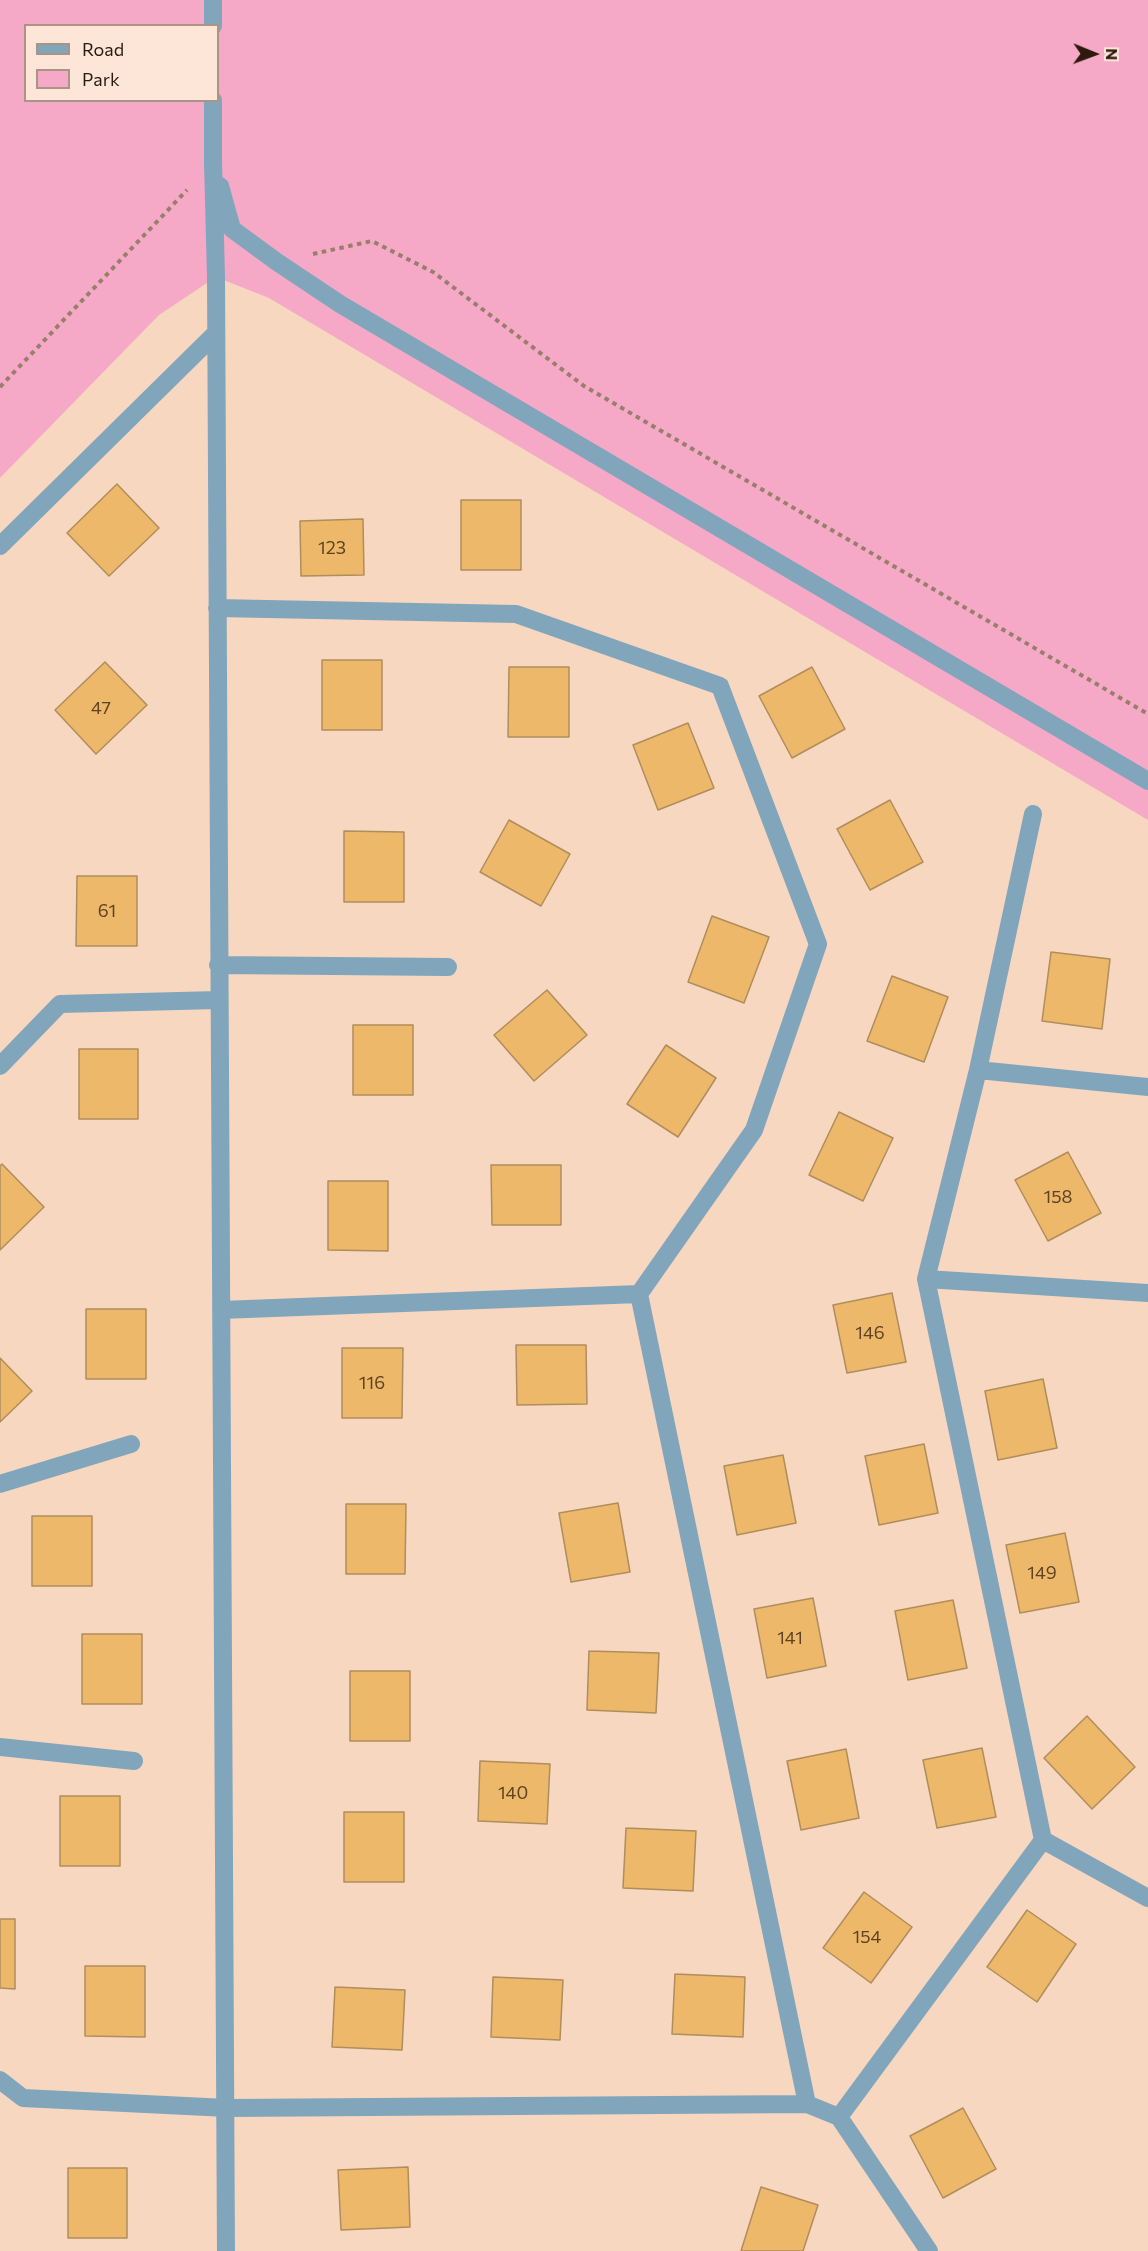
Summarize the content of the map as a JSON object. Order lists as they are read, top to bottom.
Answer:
{
  "house_numbers": [
    "123",
    "47",
    "61",
    "158",
    "146",
    "116",
    "149",
    "141",
    "140",
    "154"
  ],
  "legend": ["Road", "Park"],
  "north": "right"
}
